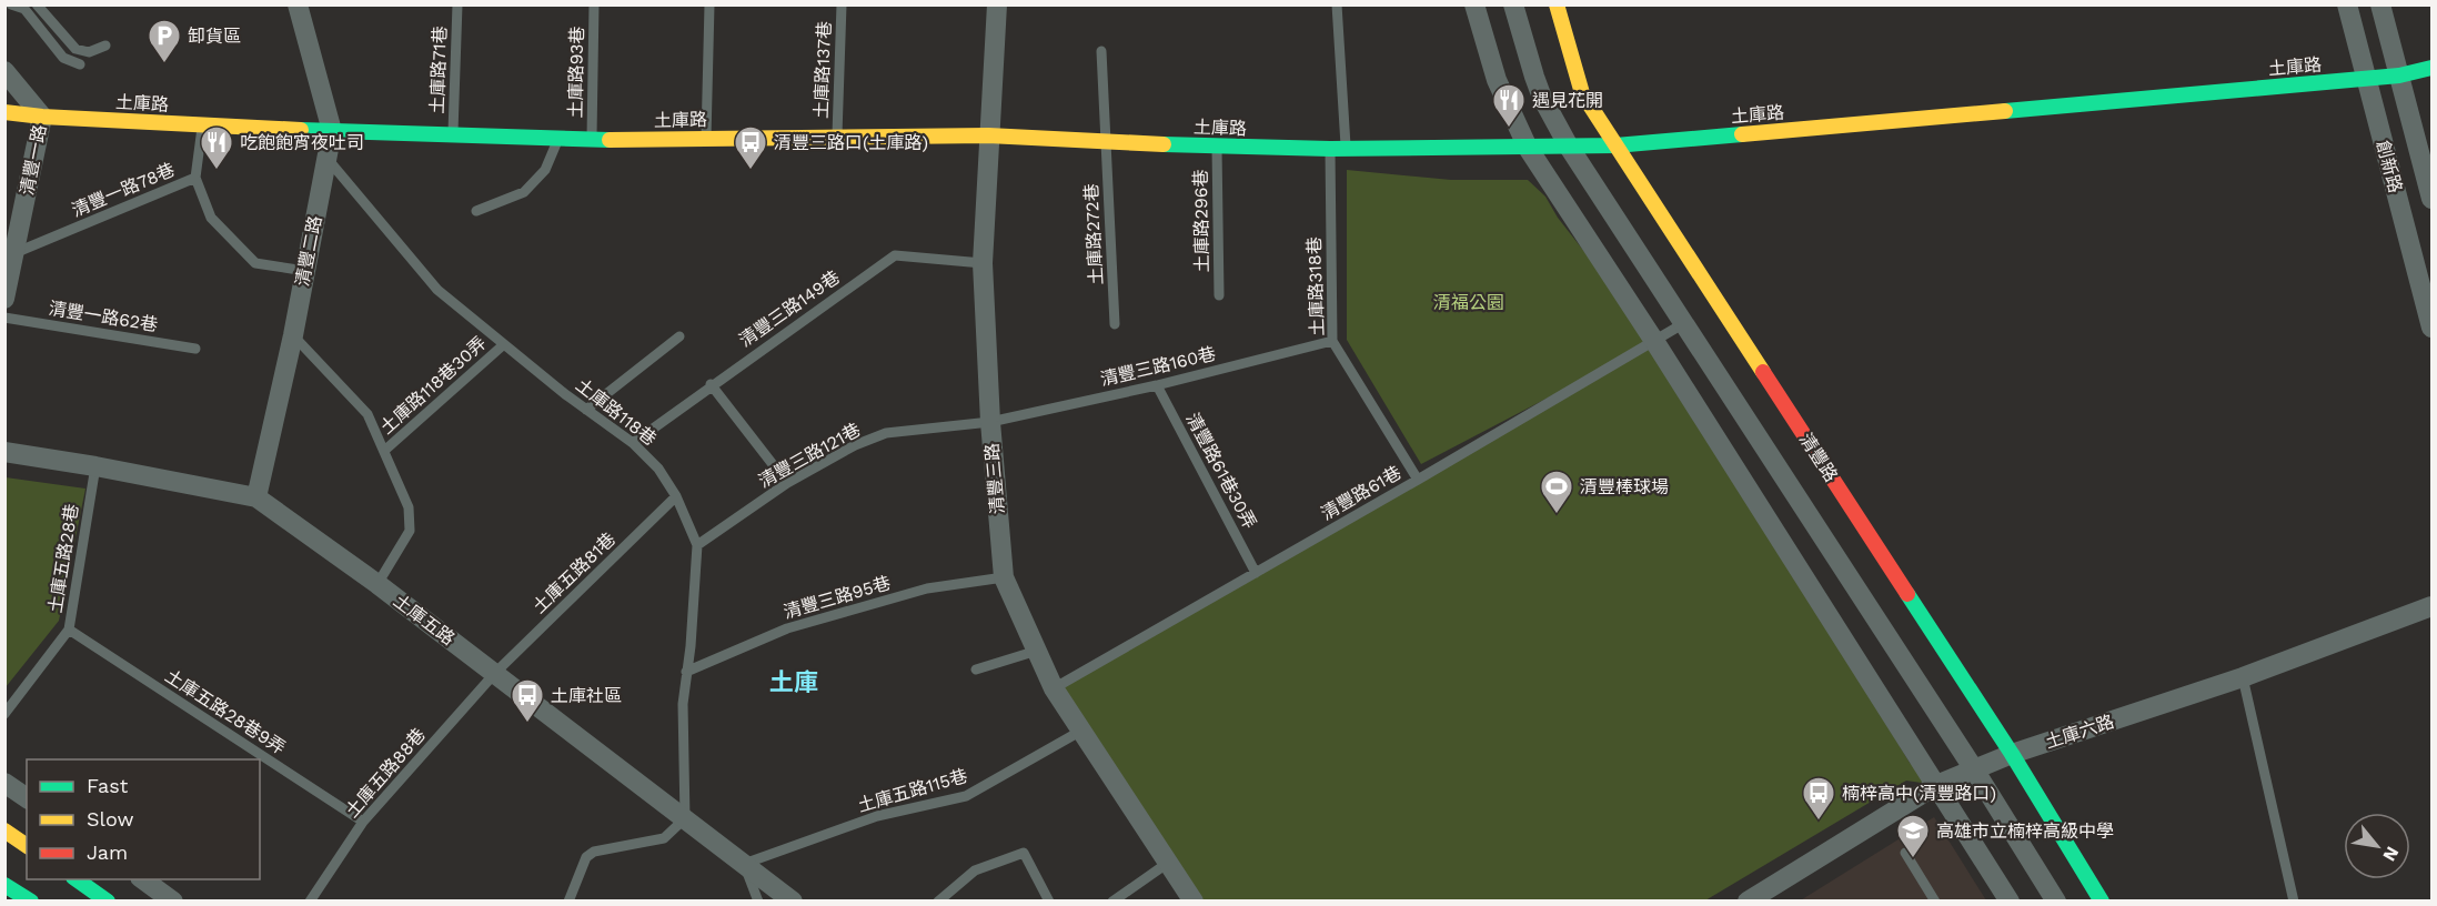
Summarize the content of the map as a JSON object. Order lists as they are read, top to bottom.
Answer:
{
  "streets": {
    "main road": ["土庫路", "清豐路"],
    "street": [
      "清豐一路",
      "創新路",
      "清豐二路",
      "清豐三路",
      "土庫五路",
      "土庫六路"
    ],
    "lane": [
      "土庫路71巷",
      "土庫路137巷",
      "土庫路93巷",
      "清豐一路78巷",
      "土庫路296巷",
      "土庫路272巷",
      "土庫路318巷",
      "清豐三路149巷",
      "清豐一路62巷",
      "清豐三路160巷",
      "土庫路118巷30弄",
      "土庫路118巷",
      "清豐三路121巷",
      "清豐路61巷30弄",
      "清豐路61巷",
      "土庫五路28巷",
      "土庫五路81巷",
      "清豐三路95巷",
      "土庫五路28巷9弄",
      "土庫五路88巷",
      "土庫五路115巷"
    ]
  },
  "crossings": [
    ["土庫路", "土庫路71巷"],
    ["土庫路", "土庫路137巷"],
    ["土庫路", "土庫路93巷"],
    ["土庫路", "清豐一路"],
    ["土庫路", "創新路"],
    ["土庫路", "清豐一路78巷"],
    ["土庫路", "土庫路296巷"],
    ["土庫路", "土庫路272巷"],
    ["土庫路", "清豐二路"],
    ["土庫路", "土庫路318巷"],
    ["土庫路", "清豐路"],
    ["土庫路", "清豐三路"],
    ["清豐一路", "清豐一路78巷"],
    ["清豐二路", "土庫路118巷"],
    ["清豐二路", "土庫五路"],
    ["土庫路318巷", "清豐三路160巷"],
    ["土庫路318巷", "清豐路61巷"],
    ["清豐三路149巷", "土庫路118巷"],
    ["清豐三路149巷", "清豐三路"],
    ["清豐三路160巷", "清豐三路121巷"],
    ["清豐三路160巷", "清豐路61巷30弄"],
    ["清豐三路160巷", "清豐三路"],
    ["土庫路118巷30弄", "土庫路118巷"],
    ["土庫路118巷", "清豐三路121巷"],
    ["土庫路118巷", "土庫五路81巷"],
    ["土庫路118巷", "清豐三路95巷"],
    ["土庫路118巷", "土庫五路"],
    ["清豐三路121巷", "清豐三路"],
    ["清豐路", "土庫六路"],
    ["清豐路61巷30弄", "清豐路61巷"],
    ["清豐三路", "清豐路61巷"],
    ["清豐三路", "清豐三路95巷"],
    ["清豐三路", "土庫五路115巷"],
    ["土庫五路28巷", "土庫五路"],
    ["土庫五路28巷", "土庫五路28巷9弄"],
    ["土庫五路81巷", "土庫五路"],
    ["土庫五路81巷", "土庫五路88巷"],
    ["土庫五路", "土庫五路88巷"],
    ["土庫五路", "土庫五路115巷"],
    ["土庫五路28巷9弄", "土庫五路88巷"]
  ],
  "districts": ["土庫"],
  "parks": ["清福公園"],
  "places": {
    "parking": ["卸貨區"],
    "restaurant": ["遇見花開", "吃飽飽宵夜吐司"],
    "bus stop": ["清豐三路口(土庫路)", "土庫社區", "楠梓高中(清豐路口)"],
    "sports": ["清豐棒球場"],
    "school or university": ["高雄市立楠梓高級中學"]
  },
  "legend": ["Fast", "Slow", "Jam"],
  "north": "bottom right"
}
